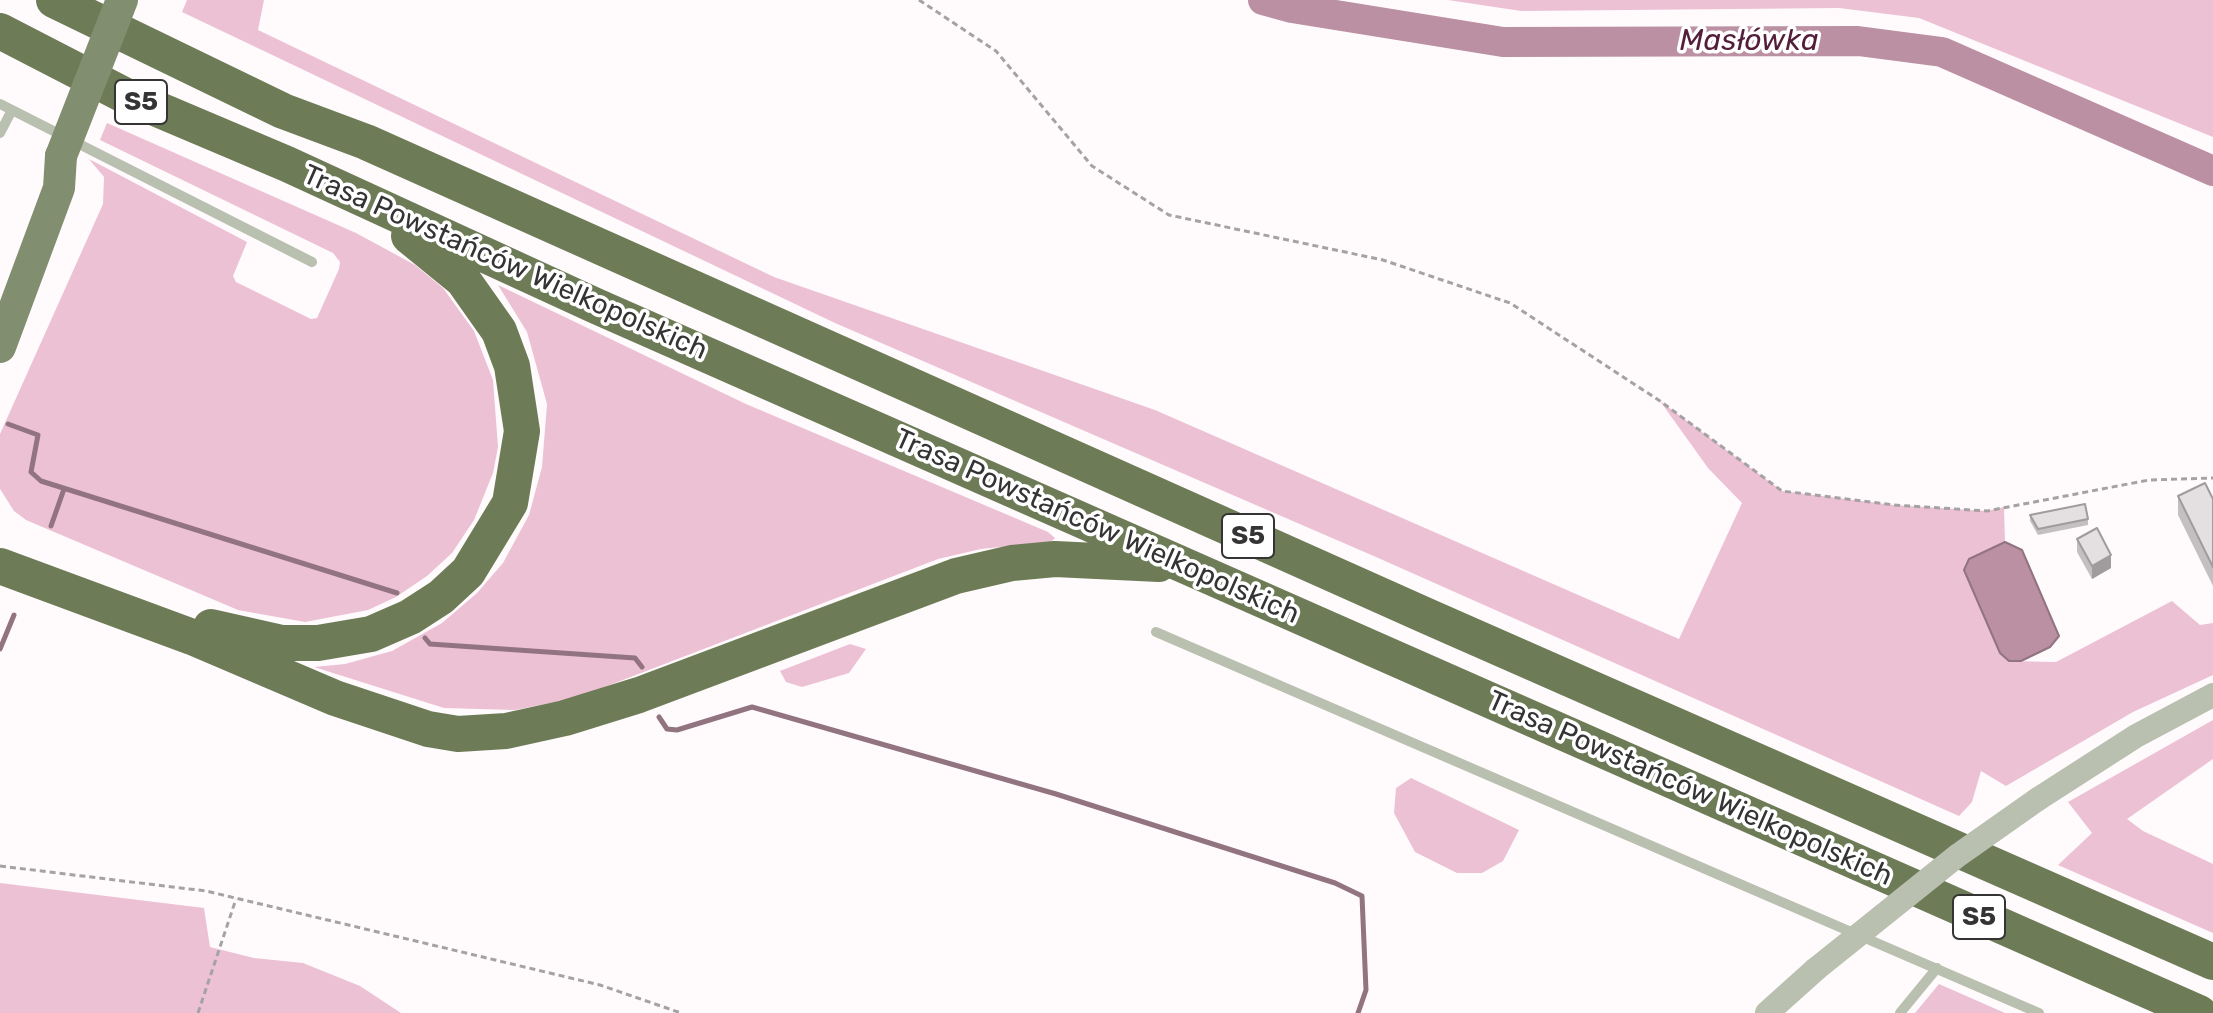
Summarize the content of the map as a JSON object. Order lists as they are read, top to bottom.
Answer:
{
  "streets": {
    "highway": ["S5", "Trasa Powstańców Wielkopolskich"]
  },
  "water": ["Masłówka"]
}
